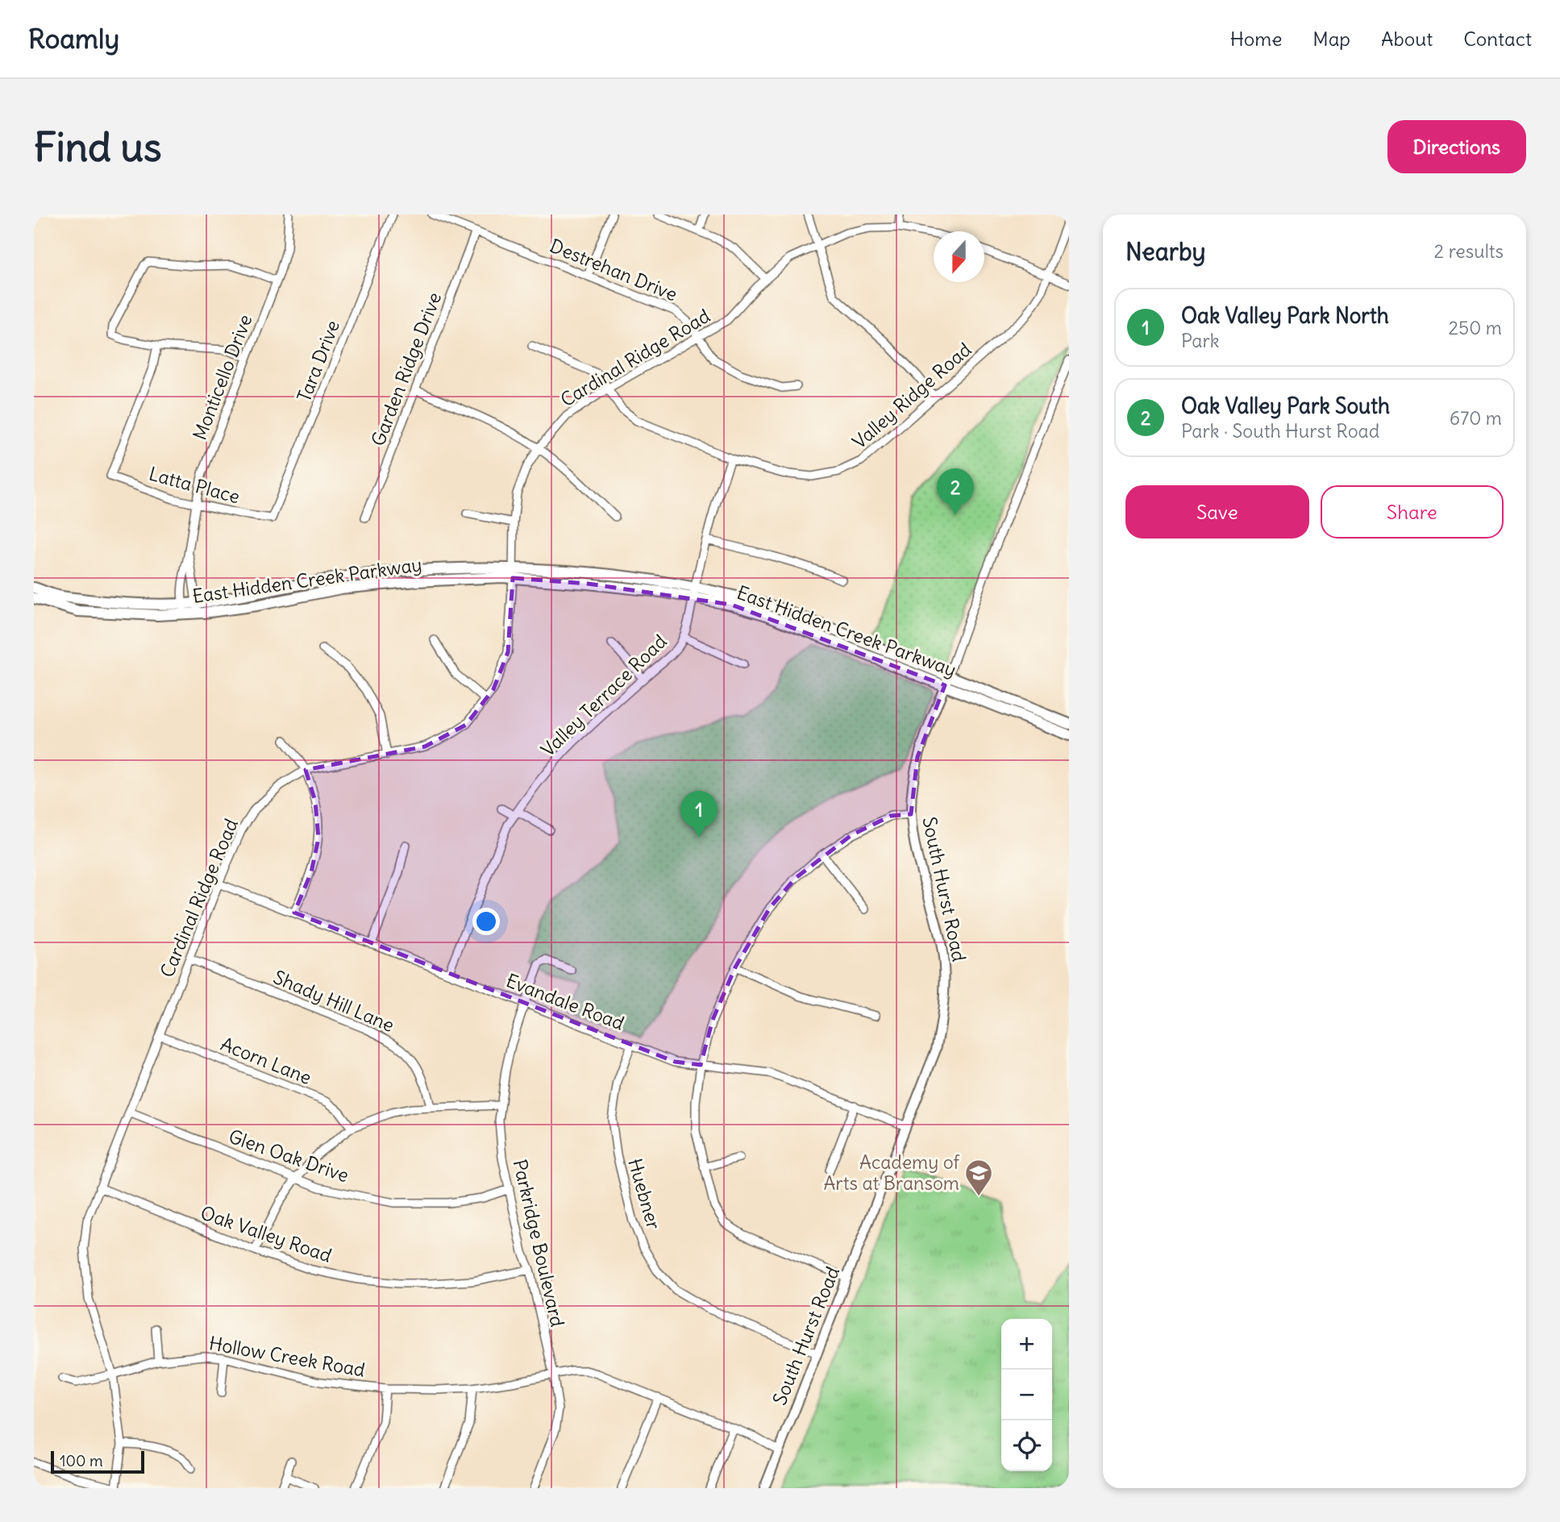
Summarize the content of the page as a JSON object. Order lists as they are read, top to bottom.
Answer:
{
  "streets": {
    "main road": ["East Hidden Creek Parkway"],
    "street": [
      "Destrehan Drive",
      "Cardinal Ridge Road",
      "Tara Drive",
      "Garden Ridge Drive",
      "Monticello Drive",
      "Valley Ridge Road",
      "Latta Place",
      "Valley Terrace Road",
      "South Hurst Road",
      "Shady Hill Lane",
      "Evandale Road",
      "Acorn Lane",
      "Glen Oak Drive",
      "Huebner",
      "Oak Valley Road",
      "Parkridge Boulevard",
      "Hollow Creek Road"
    ]
  },
  "crossings": [
    ["Destrehan Drive", "Cardinal Ridge Road"],
    ["Destrehan Drive", "Garden Ridge Drive"],
    ["Cardinal Ridge Road", "Valley Ridge Road"],
    ["Cardinal Ridge Road", "East Hidden Creek Parkway"],
    ["Cardinal Ridge Road", "Shady Hill Lane"],
    ["Cardinal Ridge Road", "Evandale Road"],
    ["Cardinal Ridge Road", "Acorn Lane"],
    ["Cardinal Ridge Road", "Glen Oak Drive"],
    ["Cardinal Ridge Road", "Oak Valley Road"],
    ["Cardinal Ridge Road", "Hollow Creek Road"],
    ["Tara Drive", "Latta Place"],
    ["Monticello Drive", "Latta Place"],
    ["Monticello Drive", "East Hidden Creek Parkway"],
    ["Valley Ridge Road", "Valley Terrace Road"],
    ["East Hidden Creek Parkway", "Valley Terrace Road"],
    ["East Hidden Creek Parkway", "South Hurst Road"],
    ["Valley Terrace Road", "Evandale Road"],
    ["South Hurst Road", "Evandale Road"],
    ["South Hurst Road", "Huebner"],
    ["South Hurst Road", "Hollow Creek Road"],
    ["Evandale Road", "Huebner"],
    ["Evandale Road", "Parkridge Boulevard"],
    ["Glen Oak Drive", "Parkridge Boulevard"],
    ["Oak Valley Road", "Parkridge Boulevard"],
    ["Parkridge Boulevard", "Hollow Creek Road"]
  ],
  "places": {
    "school or university": ["Academy of Arts at Bransom"]
  },
  "scale_bar": "100 m",
  "north": "bottom",
  "page": {
    "header": "Roamly",
    "nav": [
      "Home",
      "Map",
      "About",
      "Contact"
    ],
    "buttons": [
      "Directions",
      ["Save", "Share"]
    ],
    "title": "Find us",
    "heading": ["Nearby", "2 results"],
    "list": [
      {
        "mark": "1",
        "name": "Oak Valley Park North",
        "note": "Park",
        "value": "250 m"
      },
      {
        "mark": "2",
        "name": "Oak Valley Park South",
        "note": "Park · South Hurst Road",
        "value": "670 m"
      }
    ],
    "pins": ["2", "1"],
    "map_buttons": ["+", "−"],
    "scale": "100 m"
  }
}
